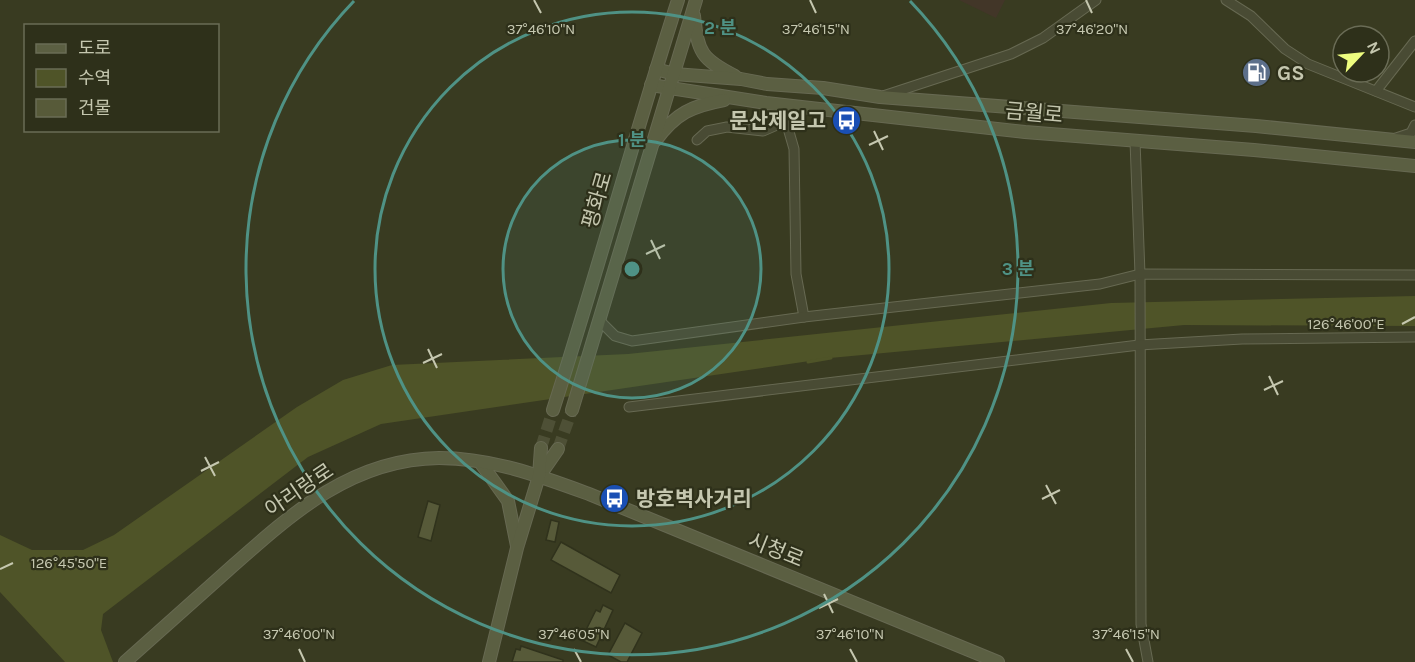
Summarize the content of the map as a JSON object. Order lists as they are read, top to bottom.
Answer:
{
  "streets": {
    "main road": [
      "금월로",
      "평화로",
      "아리랑로",
      "시청로"
    ]
  },
  "crossings": [
    ["금월로", "평화로"],
    ["아리랑로", "시청로"]
  ],
  "places": {
    "fuel station": ["GS"],
    "bus stop": ["문산제일고", "방호벽사거리"]
  },
  "legend": ["도로", "수역", "건물"],
  "north": "top right",
  "coordinates": [
    "37°46'10\"N",
    "37°46'15\"N",
    "37°46'20\"N",
    "126°46'00\"E",
    "126°45'50\"E",
    "37°46'00\"N",
    "37°46'05\"N"
  ],
  "rings": ["2 분", "1 분", "3 분"]
}
